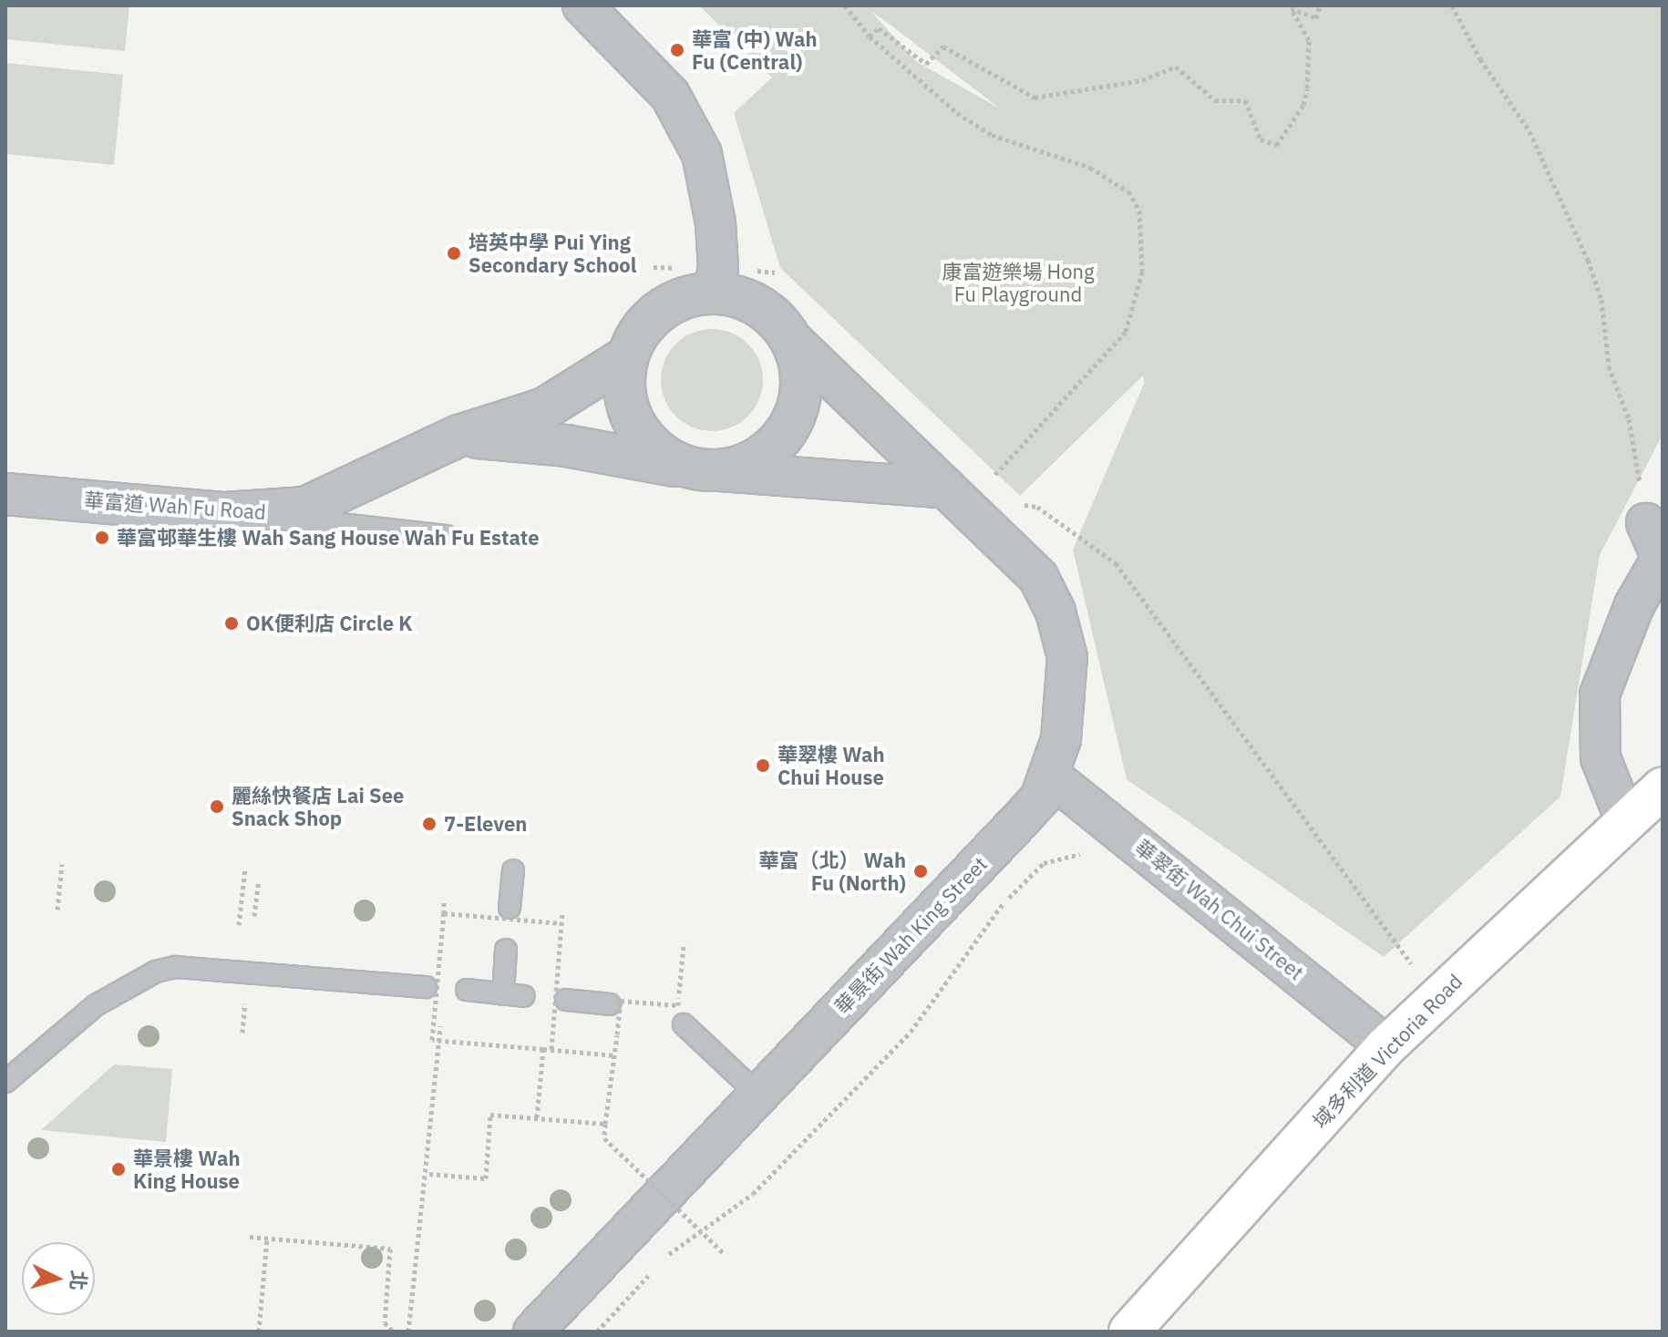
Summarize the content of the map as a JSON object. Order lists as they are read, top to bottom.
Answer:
{
  "streets": {
    "main road": ["域多利道 Victoria Road"],
    "street": ["華富道 Wah Fu Road", "華翠街 Wah Chui Street", "華景街 Wah King Street"]
  },
  "crossings": [
    ["華富道 Wah Fu Road", "華景街 Wah King Street"],
    ["華翠街 Wah Chui Street", "華景街 Wah King Street"],
    ["華翠街 Wah Chui Street", "域多利道 Victoria Road"]
  ],
  "parks": ["康富遊樂場 Hong Fu Playground"],
  "places": [
    "華富 (中) Wah Fu (Central)",
    "培英中學 Pui Ying Secondary School",
    "華富邨華生樓 Wah Sang House Wah Fu Estate",
    "OK便利店 Circle K",
    "華翠樓 Wah Chui House",
    "麗絲快餐店 Lai See Snack Shop",
    "7-Eleven",
    "華富（北） Wah Fu (North)",
    "華景樓 Wah King House"
  ],
  "north": "right"
}
